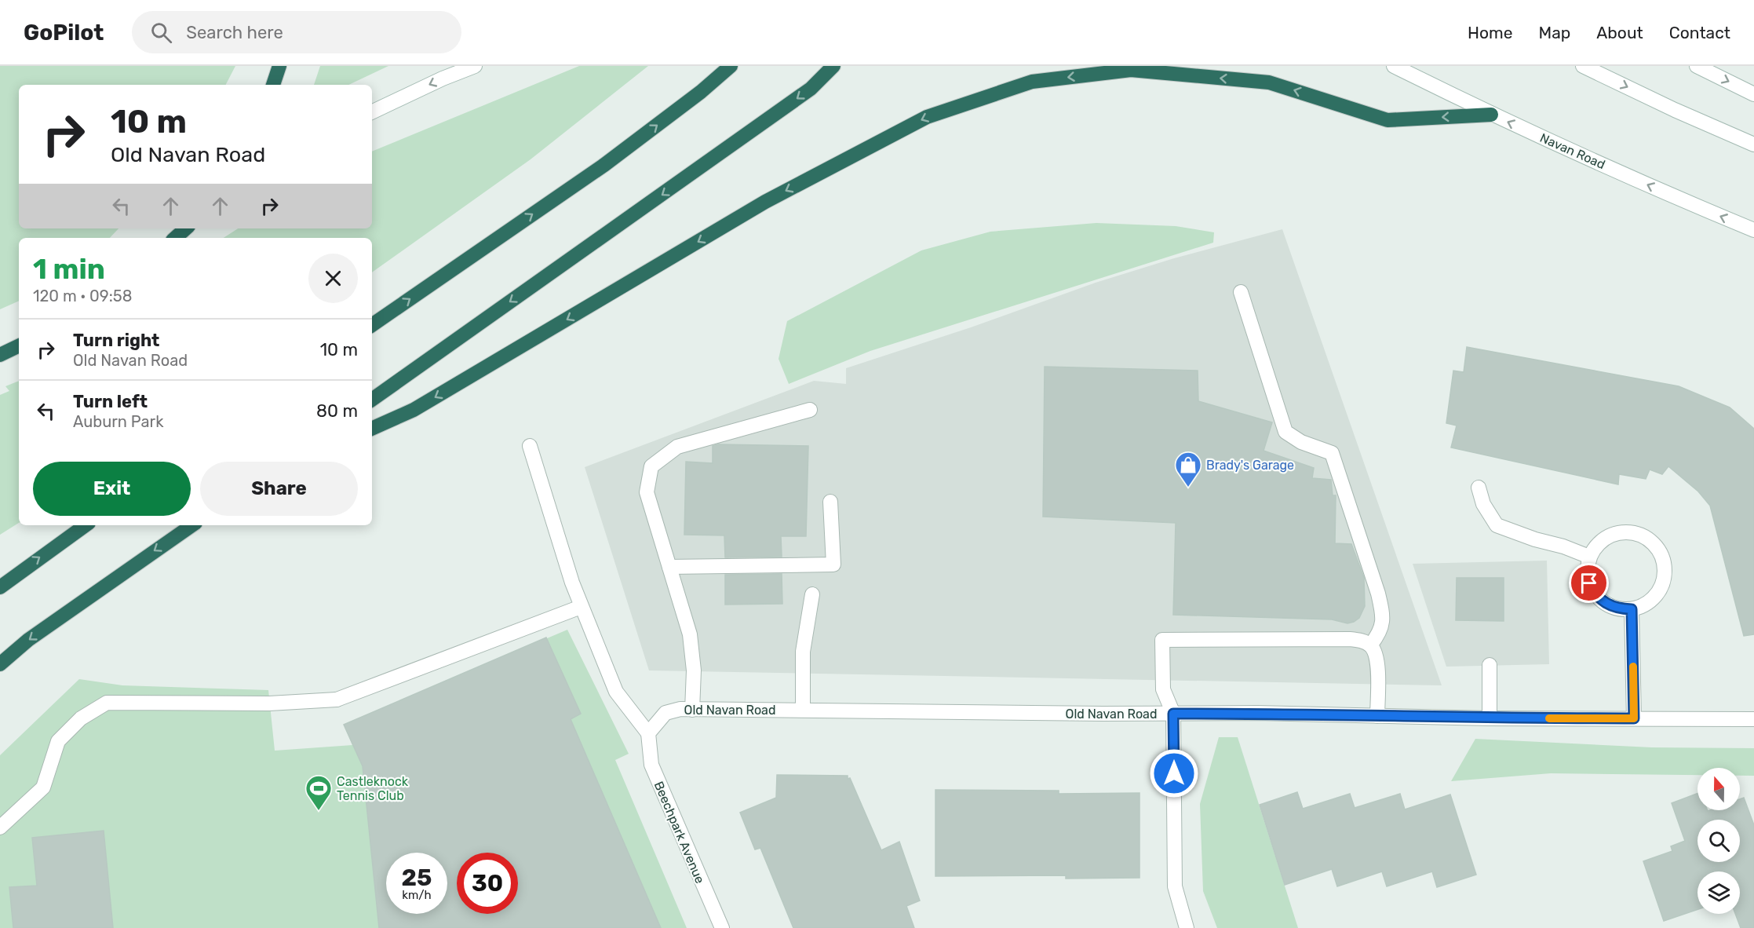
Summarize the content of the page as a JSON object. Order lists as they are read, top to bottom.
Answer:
{
  "streets": {
    "street": ["Navan Road", "Old Navan Road", "Beechpark Avenue"]
  },
  "crossings": [
    ["Old Navan Road", "Beechpark Avenue"]
  ],
  "places": {
    "shop": ["Brady's Garage"],
    "sports": ["Castleknock Tennis Club"]
  },
  "north": "top",
  "page": {
    "header": "GoPilot",
    "search": "Search here",
    "nav": [
      "Home",
      "Map",
      "About",
      "Contact"
    ],
    "turn": ["10 m", "Old Navan Road"],
    "heading": ["1 min", "120 m · 09:58"],
    "list": [
      {
        "name": "Turn right",
        "note": "Old Navan Road",
        "value": "10 m"
      },
      {
        "name": "Turn left",
        "note": "Auburn Park",
        "value": "80 m"
      }
    ],
    "buttons": ["Exit", "Share"],
    "speed": "25 km/h",
    "limit": "30"
  }
}
